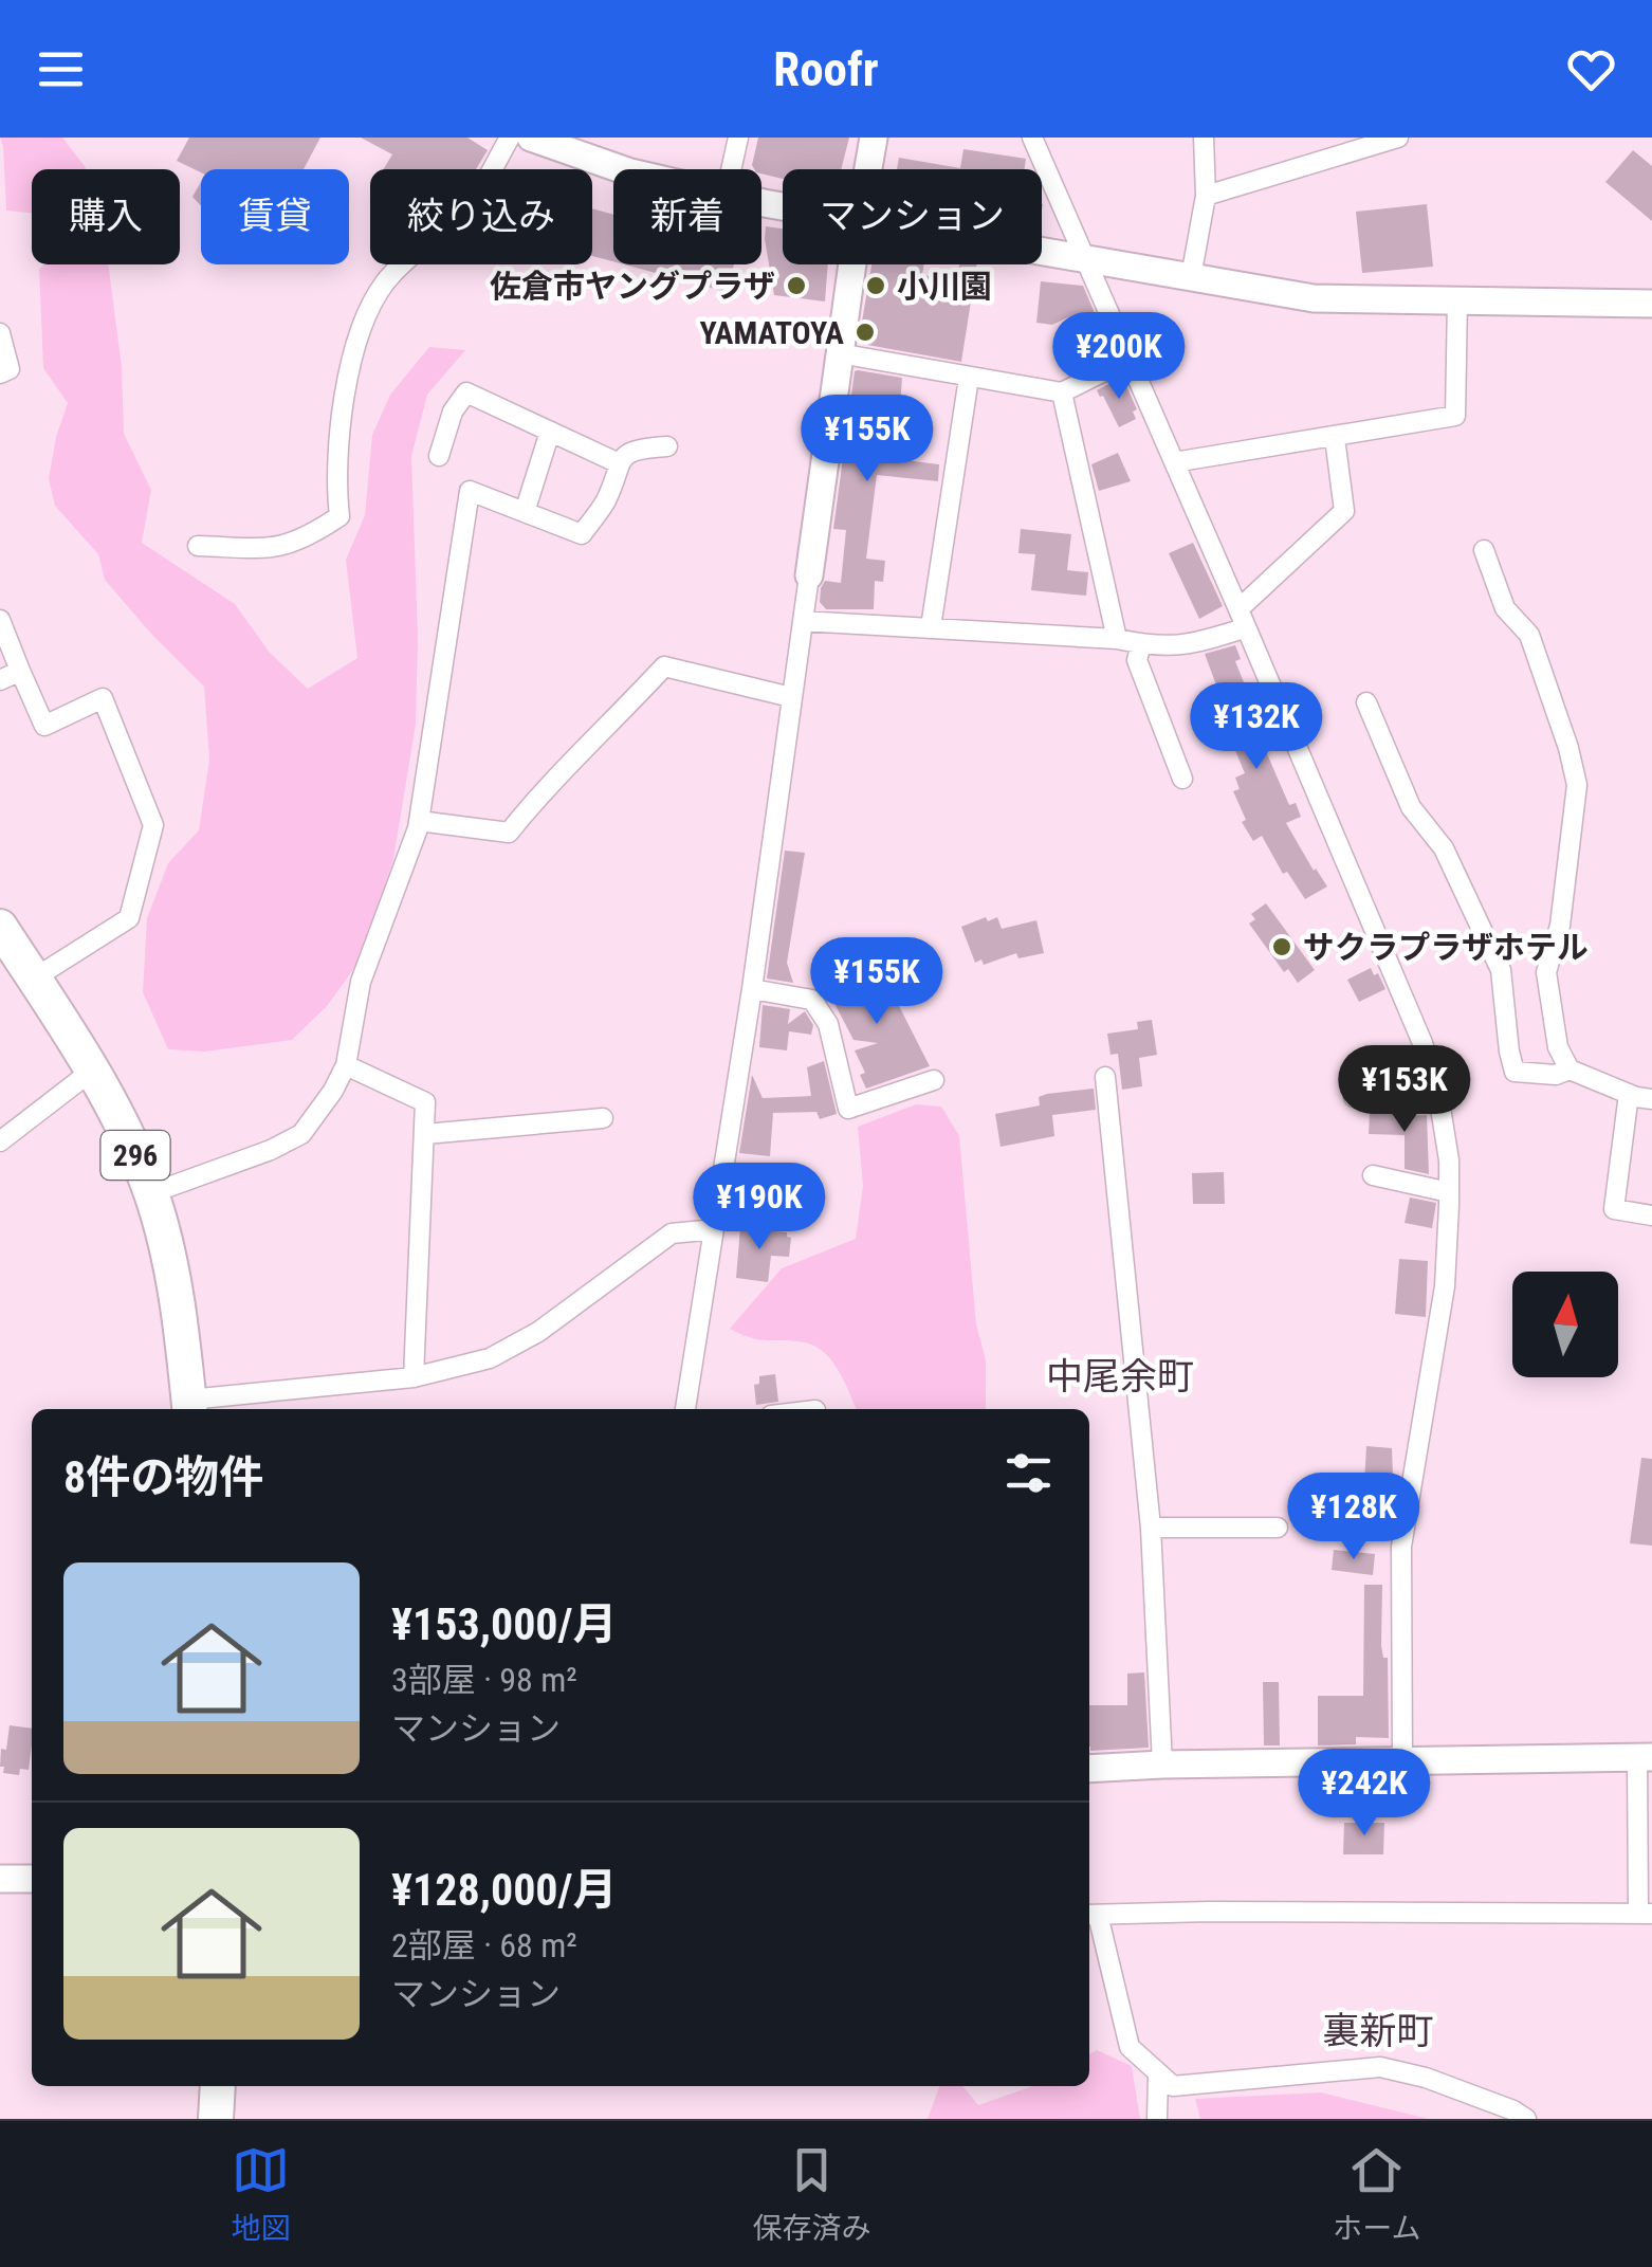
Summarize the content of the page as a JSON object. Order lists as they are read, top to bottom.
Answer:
{
  "streets": {
    "highway": ["296"]
  },
  "districts": ["中尾余町", "裏新町"],
  "places": [
    "佐倉市ヤングプラザ",
    "小川園",
    "YAMATOYA",
    "サクラプラザホテル"
  ],
  "north": "top",
  "page": {
    "header": "Roofr",
    "chip": [
      "購入",
      "賃貸",
      "絞り込み",
      "新着",
      "マンション"
    ],
    "price": [
      "¥200K",
      "¥155K",
      "¥132K",
      "¥155K",
      "¥153K",
      "¥190K",
      "¥128K",
      "¥242K"
    ],
    "heading": "8件の物件",
    "list": [
      {
        "name": "¥153,000/月",
        "note": "3部屋 · 98 m² · マンション"
      },
      {
        "name": "¥128,000/月",
        "note": "2部屋 · 68 m² · マンション"
      }
    ],
    "tabs": ["地図", "保存済み", "ホーム"]
  }
}
